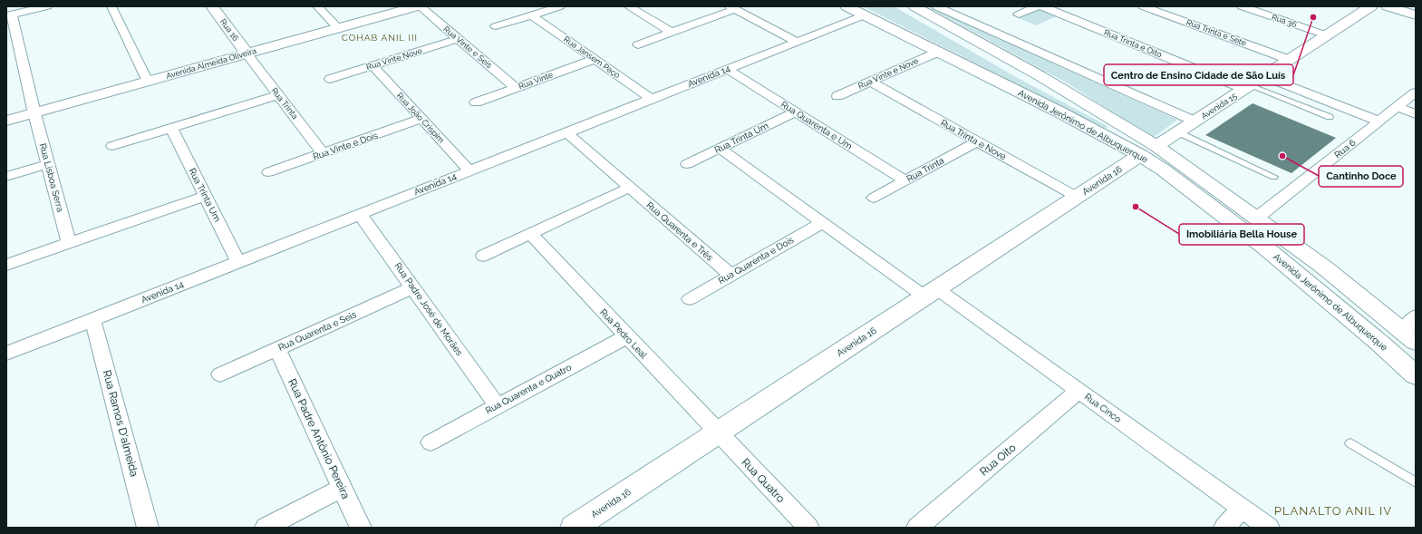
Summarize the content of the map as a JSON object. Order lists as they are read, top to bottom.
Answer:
{
  "streets": {
    "street": [
      "Rua 36",
      "Rua 16",
      "Rua Trinta e Sete",
      "Rua Trinta e Oito",
      "Rua Vinte e Seis",
      "Rua Jansem Paço",
      "Rua Vinte Nove",
      "Avenida Almeida Oliveira",
      "Rua Vinte e Nove",
      "Avenida 14",
      "Rua Vinte",
      "Rua Trinta",
      "Avenida 15",
      "Rua João Crispim",
      "Rua Quarenta e Um",
      "Avenida Jerônimo de Albuquerque",
      "Rua Trinta Um",
      "Rua Trinta e Nove",
      "Rua Vinte e Dois",
      "Rua 6",
      "Rua Lisboa Serra",
      "Avenida 16",
      "Rua Quarenta e Três",
      "Rua Quarenta e Dois",
      "Rua Padre José de Morães",
      "Rua Quarenta e Seis",
      "Rua Pedro Leal",
      "Rua Quarenta e Quatro",
      "Rua Cinco",
      "Rua Ramos D'almeida",
      "Rua Padre Antônio Pereira",
      "Rua Oito",
      "Rua Quatro"
    ]
  },
  "crossings": [
    ["Rua 36", "Avenida 15"],
    ["Rua 16", "Avenida Almeida Oliveira"],
    ["Rua 16", "Rua Trinta"],
    ["Rua Trinta e Sete", "Avenida 15"],
    ["Rua Trinta e Oito", "Avenida 15"],
    ["Rua Vinte e Seis", "Rua Vinte Nove"],
    ["Rua Vinte e Seis", "Rua Vinte"],
    ["Rua Jansem Paço", "Avenida 14"],
    ["Rua Jansem Paço", "Rua Vinte"],
    ["Rua Vinte Nove", "Rua João Crispim"],
    ["Avenida Almeida Oliveira", "Rua Trinta"],
    ["Avenida Almeida Oliveira", "Rua Lisboa Serra"],
    ["Rua Vinte e Nove", "Avenida Jerônimo de Albuquerque"],
    ["Rua Vinte e Nove", "Rua Trinta e Nove"],
    ["Avenida 14", "Rua João Crispim"],
    ["Avenida 14", "Rua Quarenta e Um"],
    ["Avenida 14", "Avenida Jerônimo de Albuquerque"],
    ["Avenida 14", "Rua Trinta Um"],
    ["Avenida 14", "Rua Quarenta e Três"],
    ["Avenida 14", "Rua Padre José de Morães"],
    ["Avenida 14", "Rua Ramos D'almeida"],
    ["Rua Trinta", "Rua Quarenta e Um"],
    ["Rua Trinta", "Rua Trinta e Nove"],
    ["Rua Trinta", "Rua Vinte e Dois"],
    ["Avenida 15", "Avenida Jerônimo de Albuquerque"],
    ["Avenida 15", "Avenida 16"],
    ["Rua João Crispim", "Rua Vinte e Dois"],
    ["Rua Quarenta e Um", "Rua Trinta Um"],
    ["Avenida Jerônimo de Albuquerque", "Rua 6"],
    ["Avenida Jerônimo de Albuquerque", "Avenida 16"],
    ["Rua Trinta e Nove", "Avenida 16"],
    ["Avenida 16", "Rua Pedro Leal"],
    ["Avenida 16", "Rua Cinco"],
    ["Avenida 16", "Rua Quatro"],
    ["Rua Quarenta e Três", "Rua Quarenta e Dois"],
    ["Rua Padre José de Morães", "Rua Quarenta e Seis"],
    ["Rua Padre José de Morães", "Rua Quarenta e Quatro"],
    ["Rua Quarenta e Seis", "Rua Padre Antônio Pereira"],
    ["Rua Pedro Leal", "Rua Quarenta e Quatro"],
    ["Rua Pedro Leal", "Rua Quatro"],
    ["Rua Cinco", "Rua Oito"]
  ],
  "districts": ["COHAB ANIL III", "PLANALTO ANIL IV"],
  "places": ["Centro de Ensino Cidade de São Luís", "Cantinho Doce", "Imobiliária Bella House"]
}
